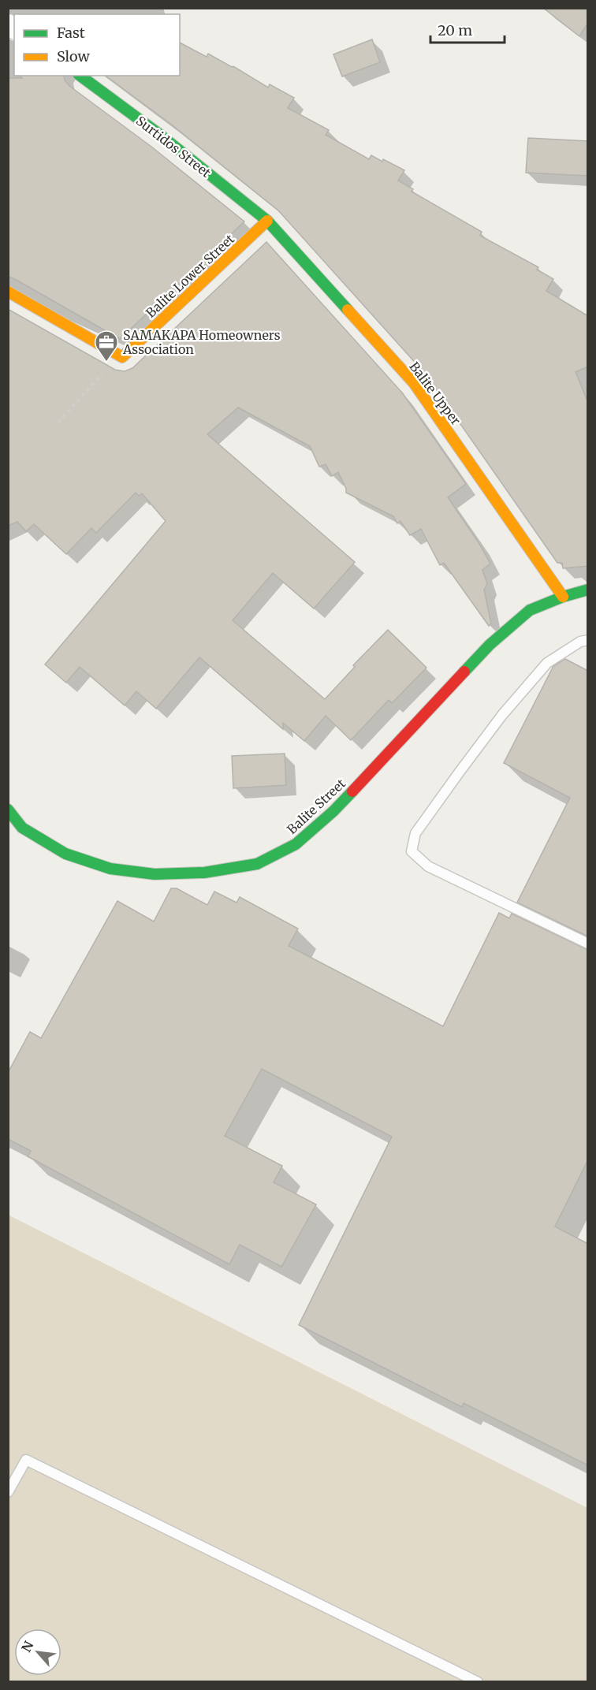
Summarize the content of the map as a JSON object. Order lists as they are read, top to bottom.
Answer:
{
  "streets": {
    "street": [
      "Surtidos Street",
      "Balite Lower Street",
      "Balite Upper",
      "Balite Street"
    ]
  },
  "crossings": [
    ["Surtidos Street", "Balite Lower Street"],
    ["Surtidos Street", "Balite Upper"],
    ["Balite Lower Street", "Balite Upper"],
    ["Balite Upper", "Balite Street"]
  ],
  "places": {
    "office": ["SAMAKAPA Homeowners Association"]
  },
  "legend": ["Fast", "Slow"],
  "scale_bar": "20 m",
  "north": "top left"
}
